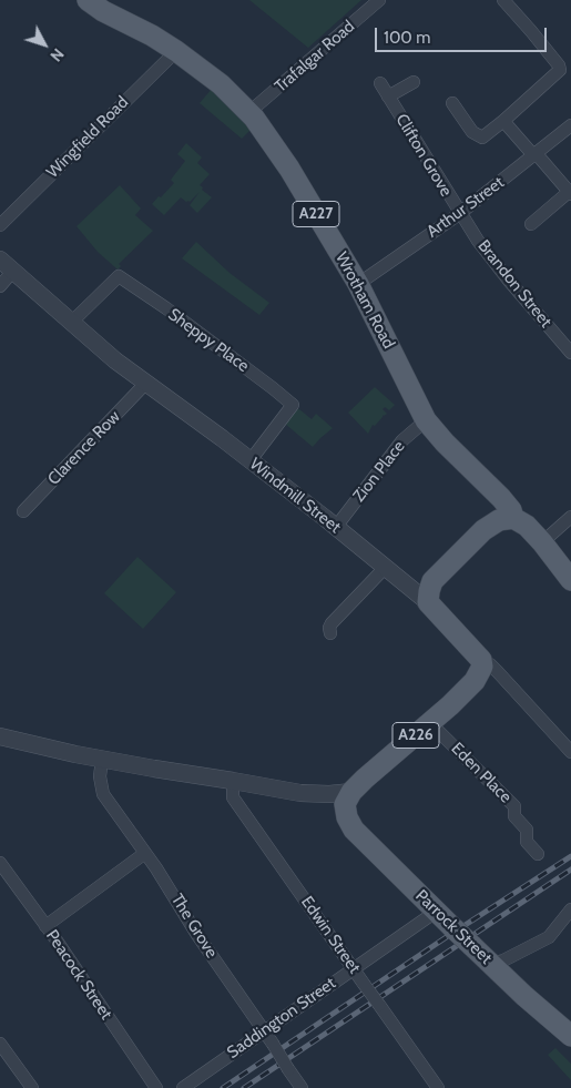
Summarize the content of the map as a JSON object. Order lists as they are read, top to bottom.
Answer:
{
  "streets": {
    "main road": [
      "A227",
      "Wrotham Road",
      "Windmill Street",
      "A226",
      "Parrock Street"
    ],
    "street": [
      "Trafalgar Road",
      "Wingfield Road",
      "Clifton Grove",
      "Arthur Street",
      "Brandon Street",
      "Sheppy Place",
      "Clarence Row",
      "Zion Place",
      "Eden Place",
      "The Grove",
      "Edwin Street",
      "Peacock Street",
      "Saddington Street"
    ]
  },
  "crossings": [
    ["Trafalgar Road", "Wrotham Road"],
    ["Wingfield Road", "Wrotham Road"],
    ["Clifton Grove", "Arthur Street"],
    ["Clifton Grove", "Brandon Street"],
    ["Arthur Street", "Brandon Street"],
    ["Arthur Street", "Wrotham Road"],
    ["Wrotham Road", "Zion Place"],
    ["Sheppy Place", "Windmill Street"],
    ["Clarence Row", "Windmill Street"],
    ["Zion Place", "Windmill Street"],
    ["Windmill Street", "A226"],
    ["A226", "Eden Place"],
    ["A226", "Parrock Street"],
    ["The Grove", "Saddington Street"],
    ["Parrock Street", "Saddington Street"],
    ["Edwin Street", "Saddington Street"]
  ],
  "scale_bar": "100 m",
  "north": "bottom right"
}
